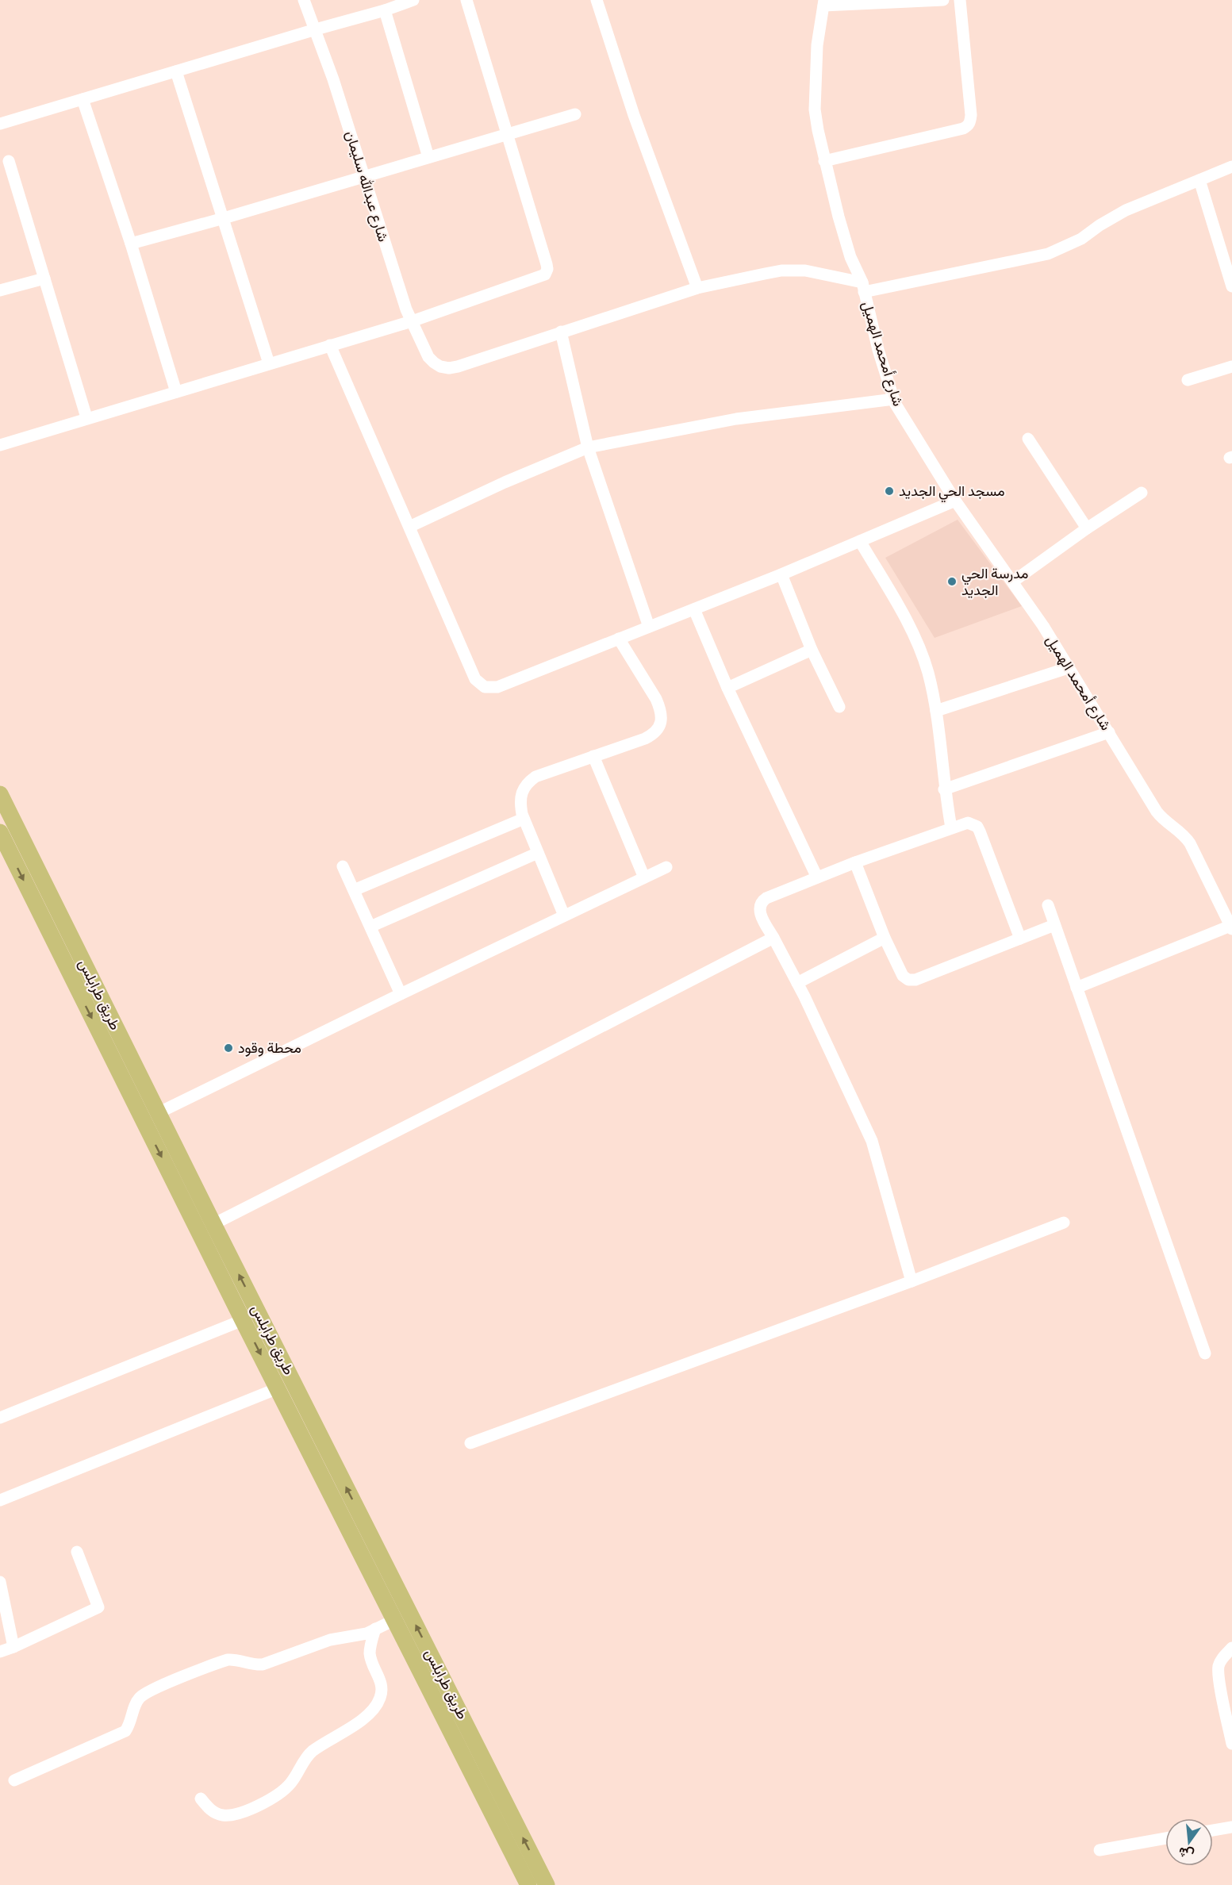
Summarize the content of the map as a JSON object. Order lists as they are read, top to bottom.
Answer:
{
  "streets": {
    "highway": ["طريق طرابلس"],
    "street": ["شارع عبدالله سليمان", "شارع أمحمد الهميل"]
  },
  "places": ["مسجد الحي الجديد", "مدرسة الحي الجديد", "محطة وقود"],
  "north": "bottom"
}
